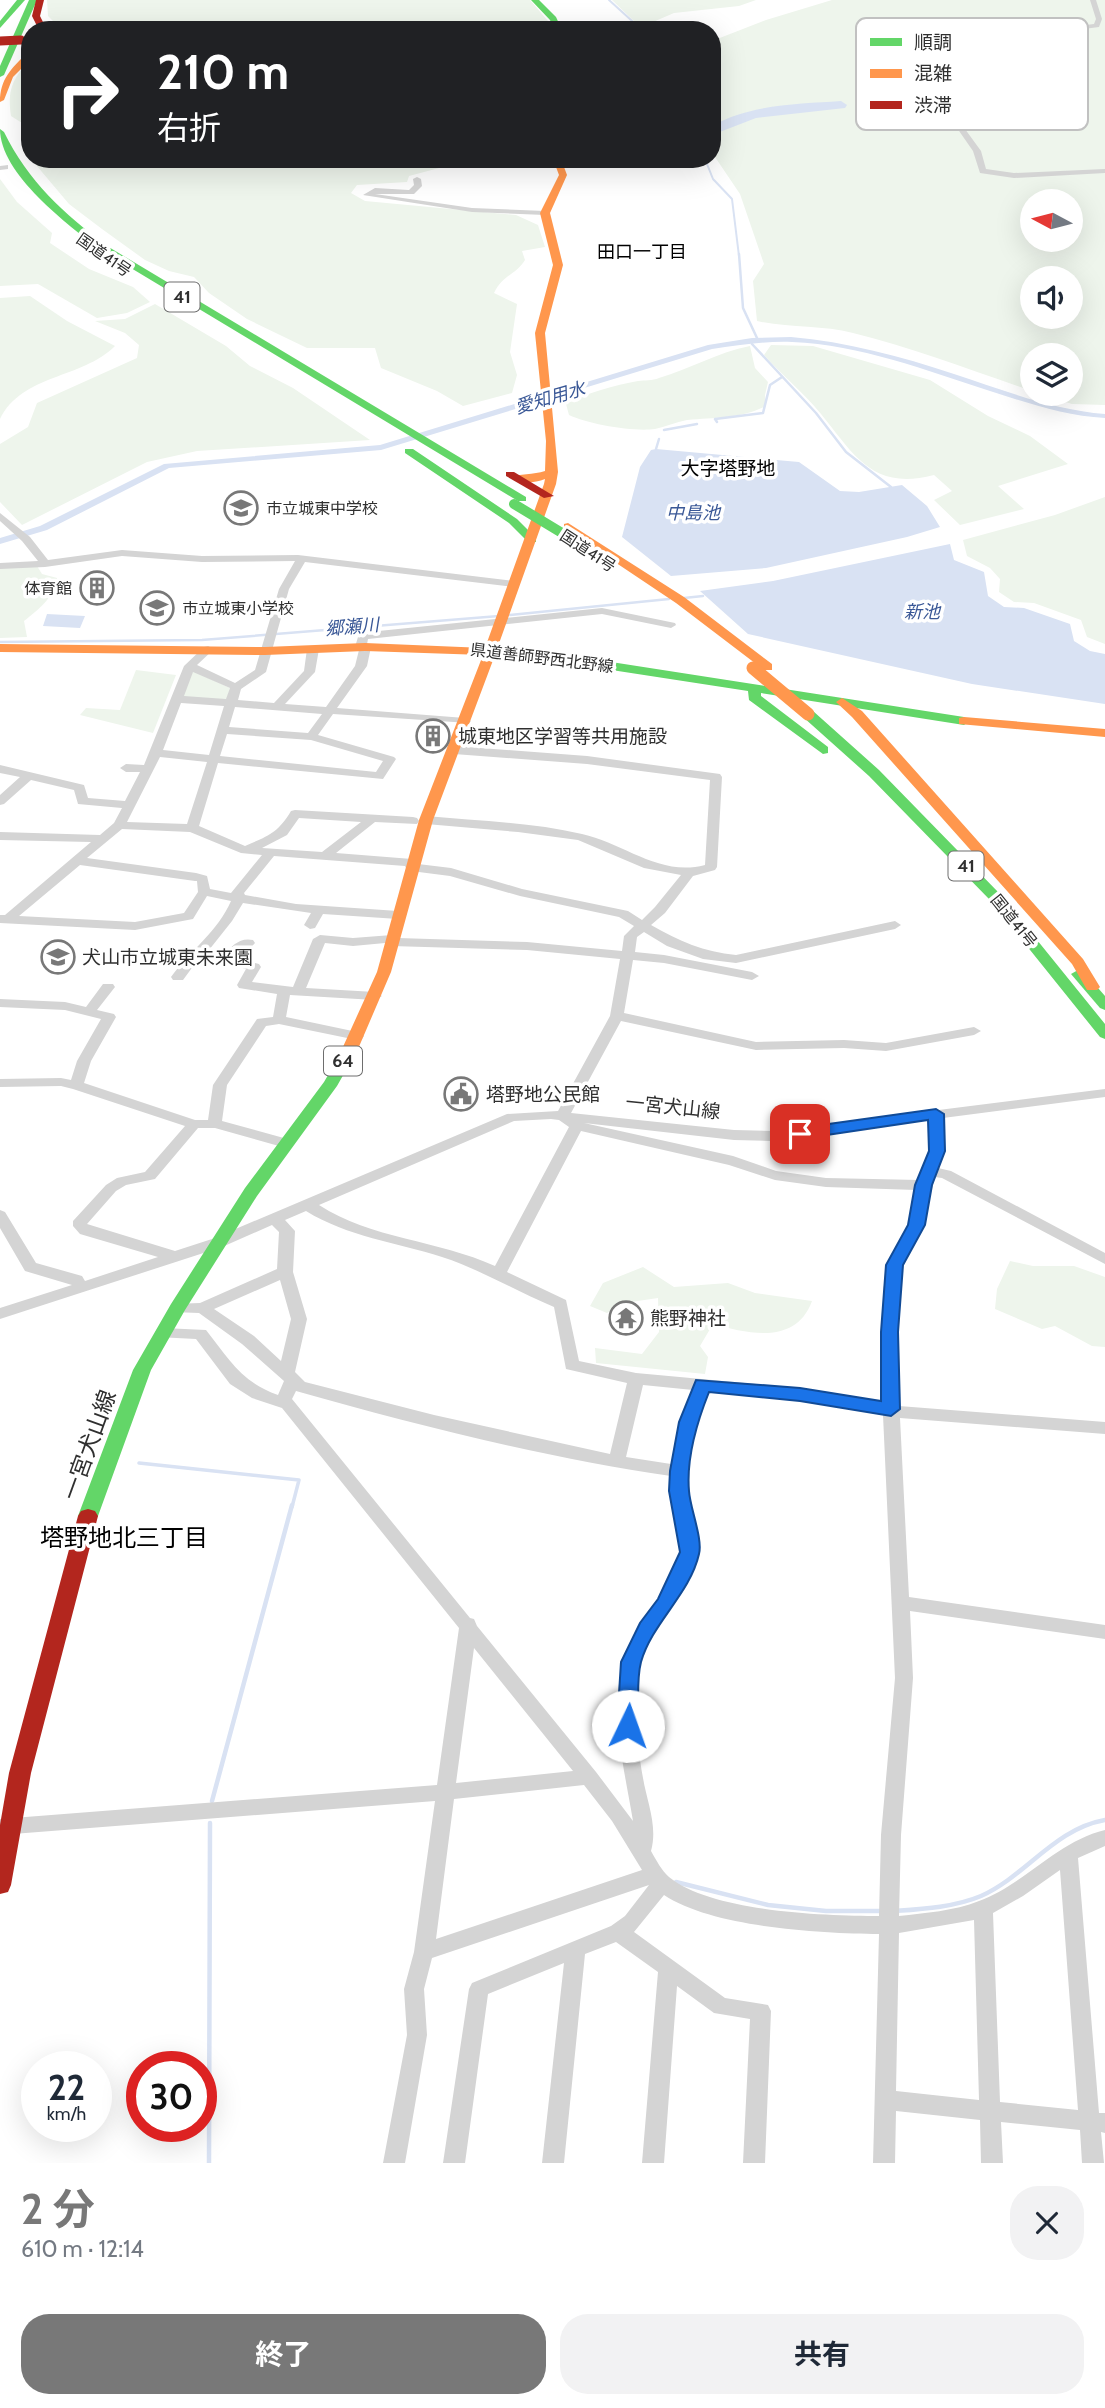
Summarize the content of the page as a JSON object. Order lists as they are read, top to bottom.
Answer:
{
  "streets": {
    "main road": [
      "国道41号",
      "41",
      "県道善師野西北野線",
      "64",
      "一宮犬山線"
    ]
  },
  "crossings": [
    ["県道善師野西北野線", "一宮犬山線"]
  ],
  "districts": ["田口一丁目", "大字塔野地", "塔野地北三丁目"],
  "water": [
    "愛知用水",
    "中島池",
    "新池",
    "郷瀬川"
  ],
  "places": {
    "school or university": ["市立城東中学校", "市立城東小学校", "犬山市立城東未来園"],
    "building": ["体育館", "城東地区学習等共用施設"],
    "public building": ["塔野地公民館"],
    "temple": ["熊野神社"]
  },
  "legend": ["順調", "混雑", "渋滞"],
  "north": "left",
  "page": {
    "turn": ["210 m", "右折"],
    "speed": "22 km/h",
    "limit": "30",
    "heading": ["2 分", "610 m · 12:14"],
    "buttons": ["終了", "共有"]
  }
}
